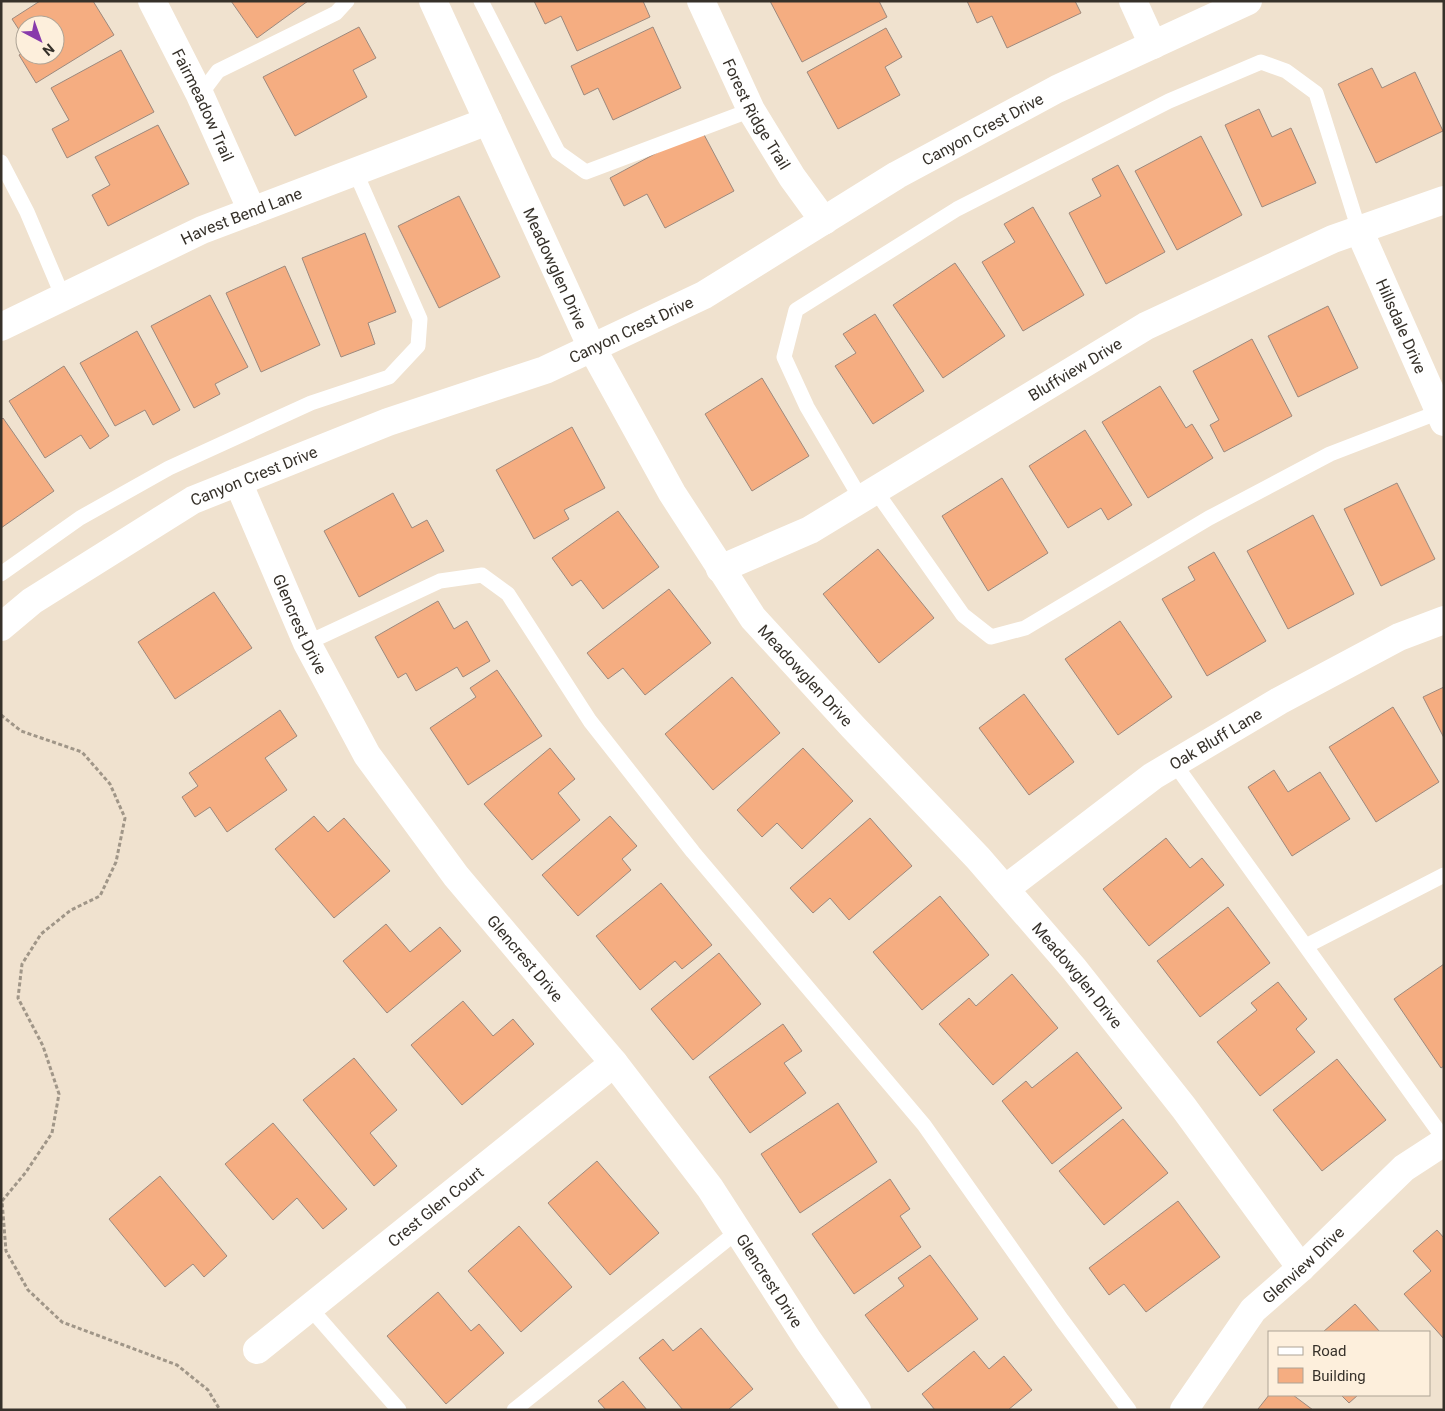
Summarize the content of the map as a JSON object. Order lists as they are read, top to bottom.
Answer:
{
  "streets": {
    "street": [
      "Fairmeadow Trail",
      "Forest Ridge Trail",
      "Canyon Crest Drive",
      "Havest Bend Lane",
      "Meadowglen Drive",
      "Hillsdale Drive",
      "Bluffview Drive",
      "Glencrest Drive",
      "Oak Bluff Lane",
      "Crest Glen Court",
      "Glenview Drive"
    ]
  },
  "crossings": [
    ["Fairmeadow Trail", "Havest Bend Lane"],
    ["Forest Ridge Trail", "Canyon Crest Drive"],
    ["Canyon Crest Drive", "Meadowglen Drive"],
    ["Canyon Crest Drive", "Glencrest Drive"],
    ["Havest Bend Lane", "Meadowglen Drive"],
    ["Meadowglen Drive", "Bluffview Drive"],
    ["Meadowglen Drive", "Oak Bluff Lane"],
    ["Meadowglen Drive", "Glenview Drive"],
    ["Hillsdale Drive", "Bluffview Drive"],
    ["Glencrest Drive", "Crest Glen Court"]
  ],
  "legend": ["Road", "Building"],
  "north": "bottom right"
}
